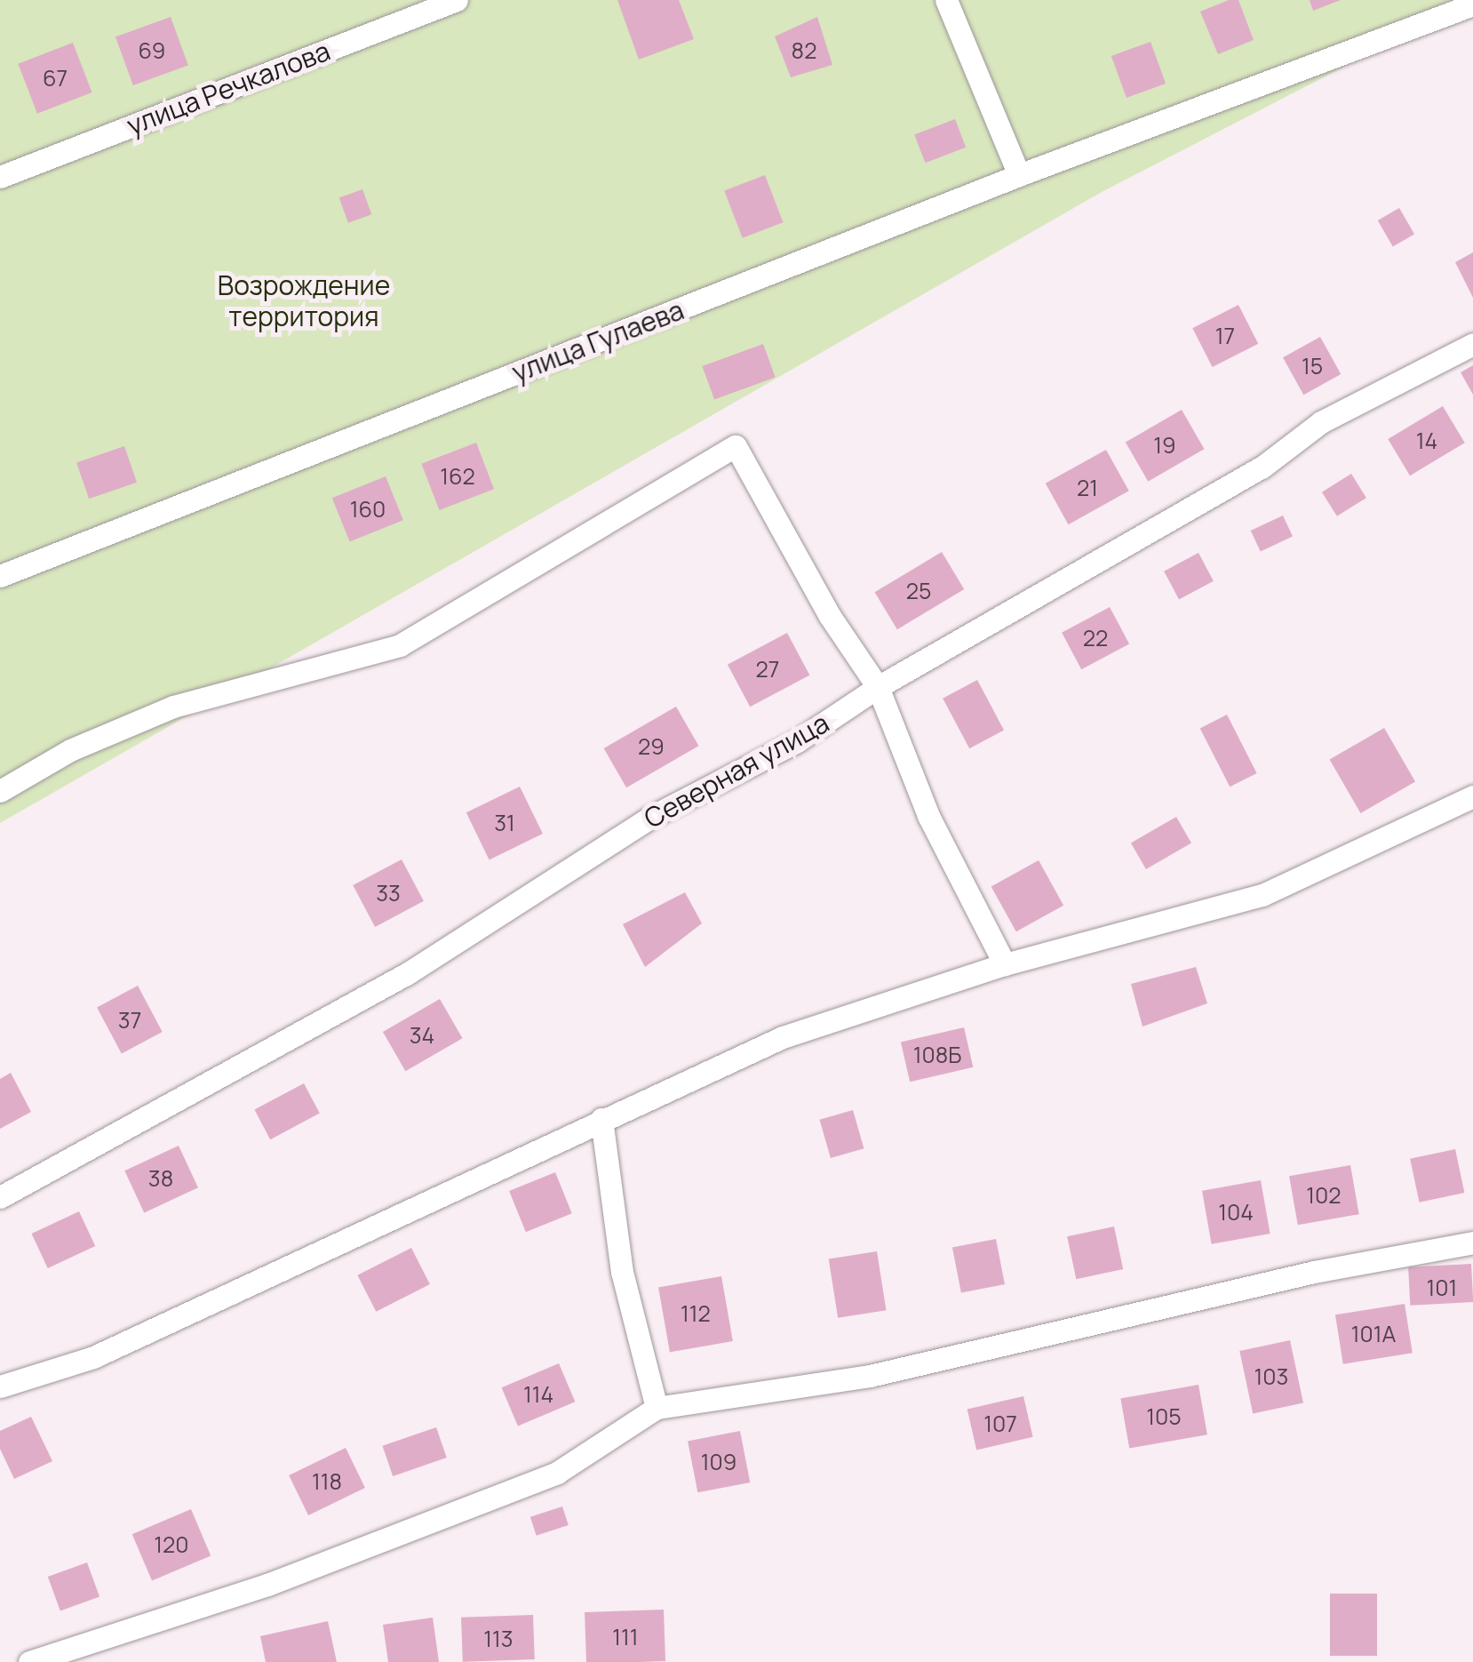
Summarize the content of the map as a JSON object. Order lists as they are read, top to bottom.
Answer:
{
  "streets": {
    "street": ["улица Речкалова", "улица Гулаева", "Северная улица"]
  },
  "parks": ["Возрождение территория"],
  "house_numbers": [
    "69",
    "82",
    "67",
    "17",
    "15",
    "14",
    "19",
    "162",
    "21",
    "160",
    "25",
    "22",
    "27",
    "29",
    "31",
    "33",
    "37",
    "34",
    "108Б",
    "38",
    "102",
    "104",
    "101",
    "112",
    "101А",
    "103",
    "114",
    "105",
    "107",
    "109",
    "118",
    "120",
    "111",
    "113"
  ]
}
